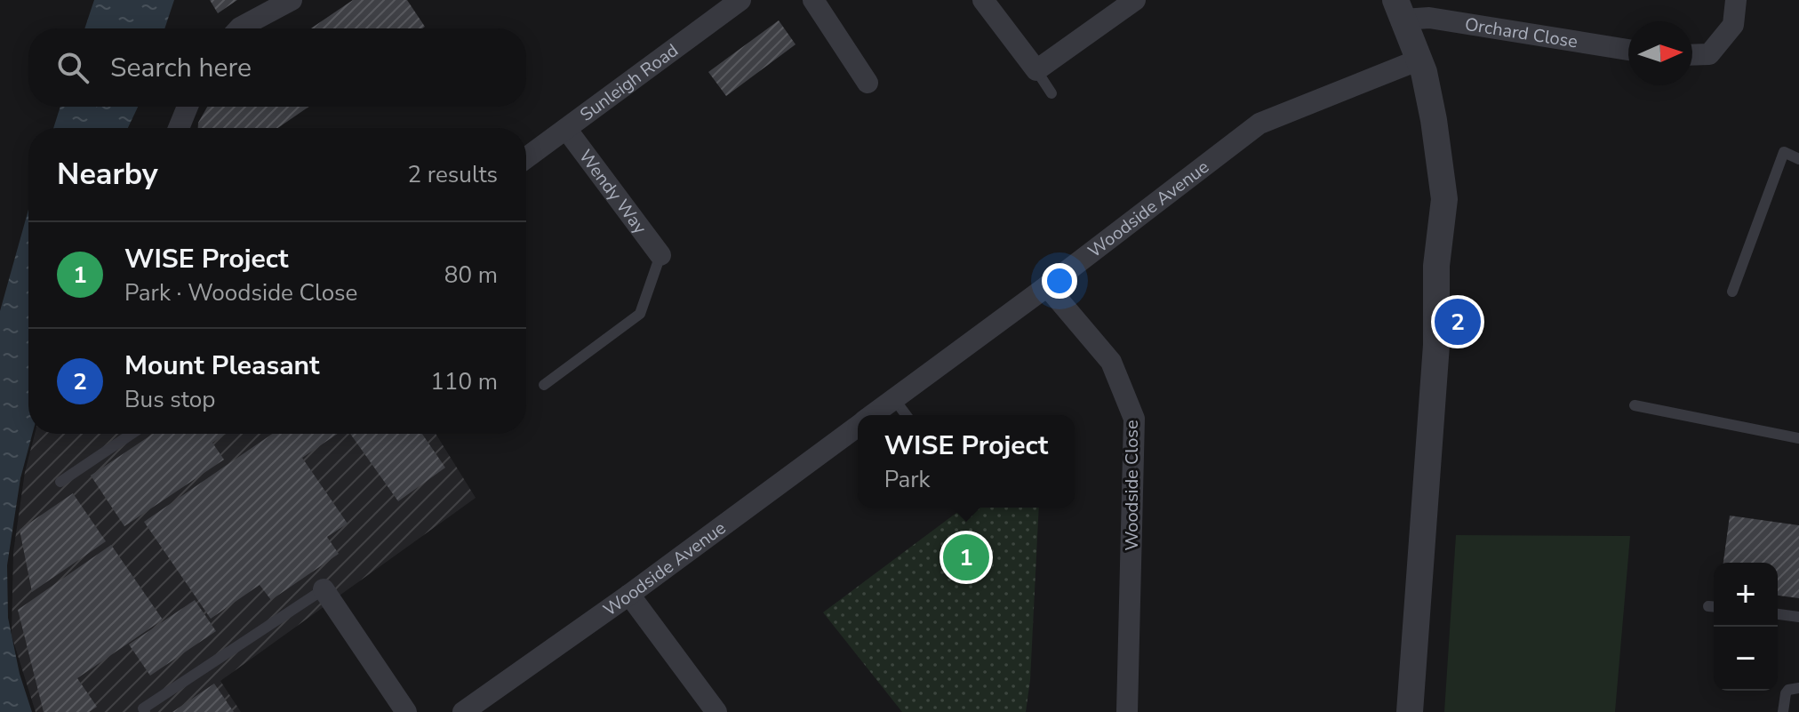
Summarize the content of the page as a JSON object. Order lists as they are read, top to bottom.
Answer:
{
  "streets": {
    "street": [
      "Orchard Close",
      "Sunleigh Road",
      "Wendy Way",
      "Woodside Avenue",
      "Woodside Close"
    ]
  },
  "crossings": [
    ["Sunleigh Road", "Wendy Way"],
    ["Woodside Avenue", "Woodside Close"]
  ],
  "north": "right",
  "page": {
    "search": "Search here",
    "heading": ["Nearby", "2 results"],
    "list": [
      {
        "mark": "1",
        "name": "WISE Project",
        "note": "Park · Woodside Close",
        "value": "80 m"
      },
      {
        "mark": "2",
        "name": "Mount Pleasant",
        "note": "Bus stop",
        "value": "110 m"
      }
    ],
    "pins": ["2", "1"],
    "popup": ["WISE Project", "Park"],
    "map_buttons": ["+", "−"]
  }
}
